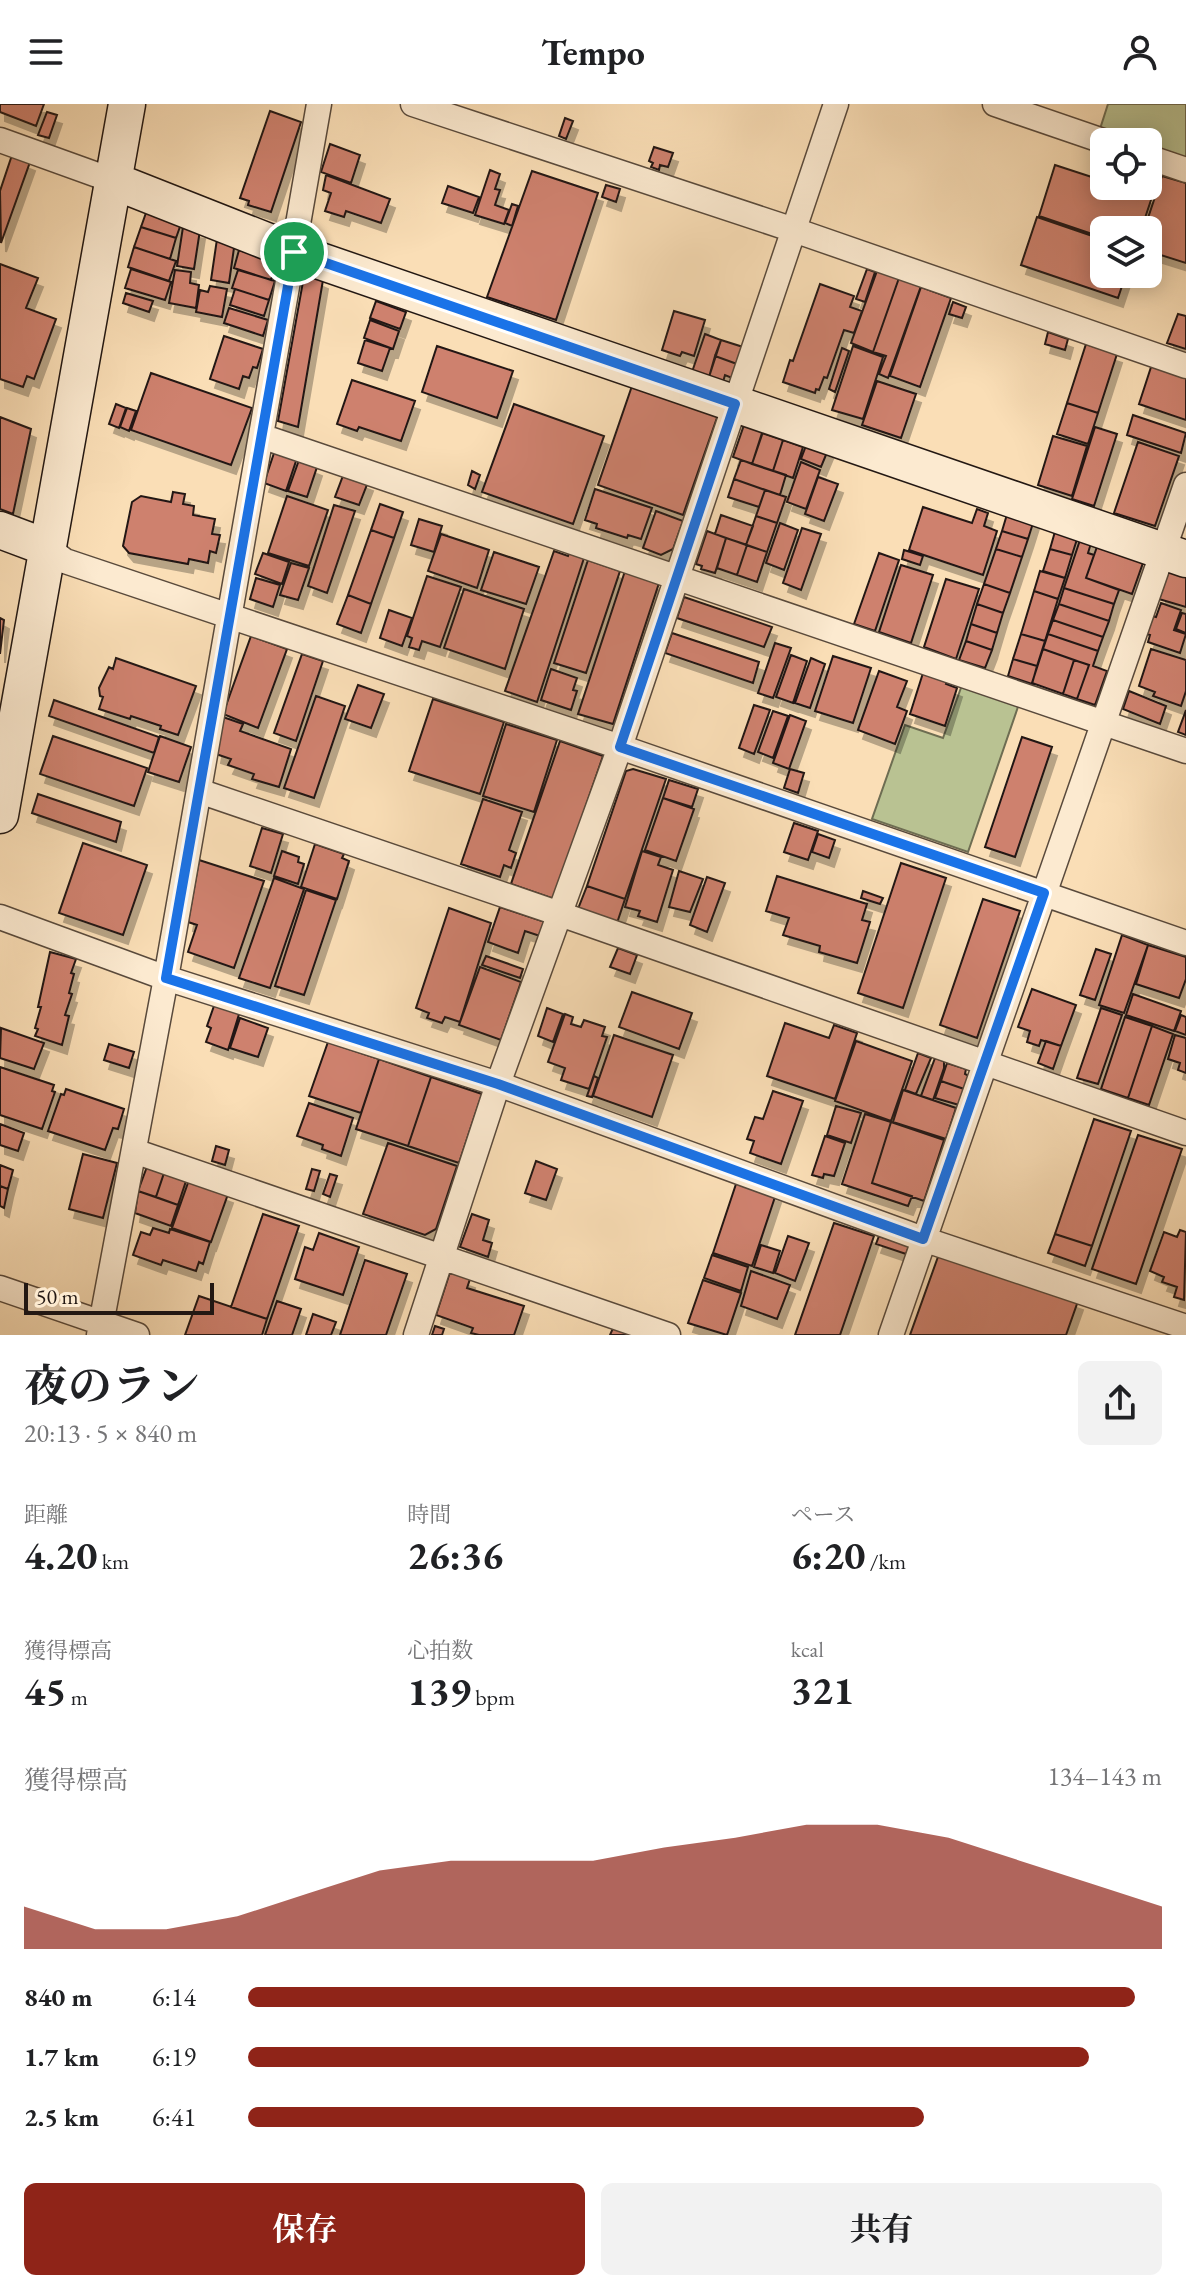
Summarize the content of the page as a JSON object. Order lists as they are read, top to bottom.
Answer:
{
  "scale_bar": "50 m",
  "page": {
    "header": "Tempo",
    "scale": "50 m",
    "heading": ["夜のラン", "20:13 · 5 × 840 m"],
    "stats": [
      ["距離", "4.20 km"],
      ["時間", "26:36"],
      ["ペース", "6:20 /km"],
      ["獲得標高", "45 m"],
      ["心拍数", "139 bpm"],
      ["kcal", "321"]
    ],
    "chart": ["獲得標高", "134–143 m"],
    "list": [
      {
        "name": "840 m",
        "note": "6:14"
      },
      {
        "name": "1.7 km",
        "note": "6:19"
      },
      {
        "name": "2.5 km",
        "note": "6:41"
      }
    ],
    "buttons": ["保存", "共有"]
  }
}
